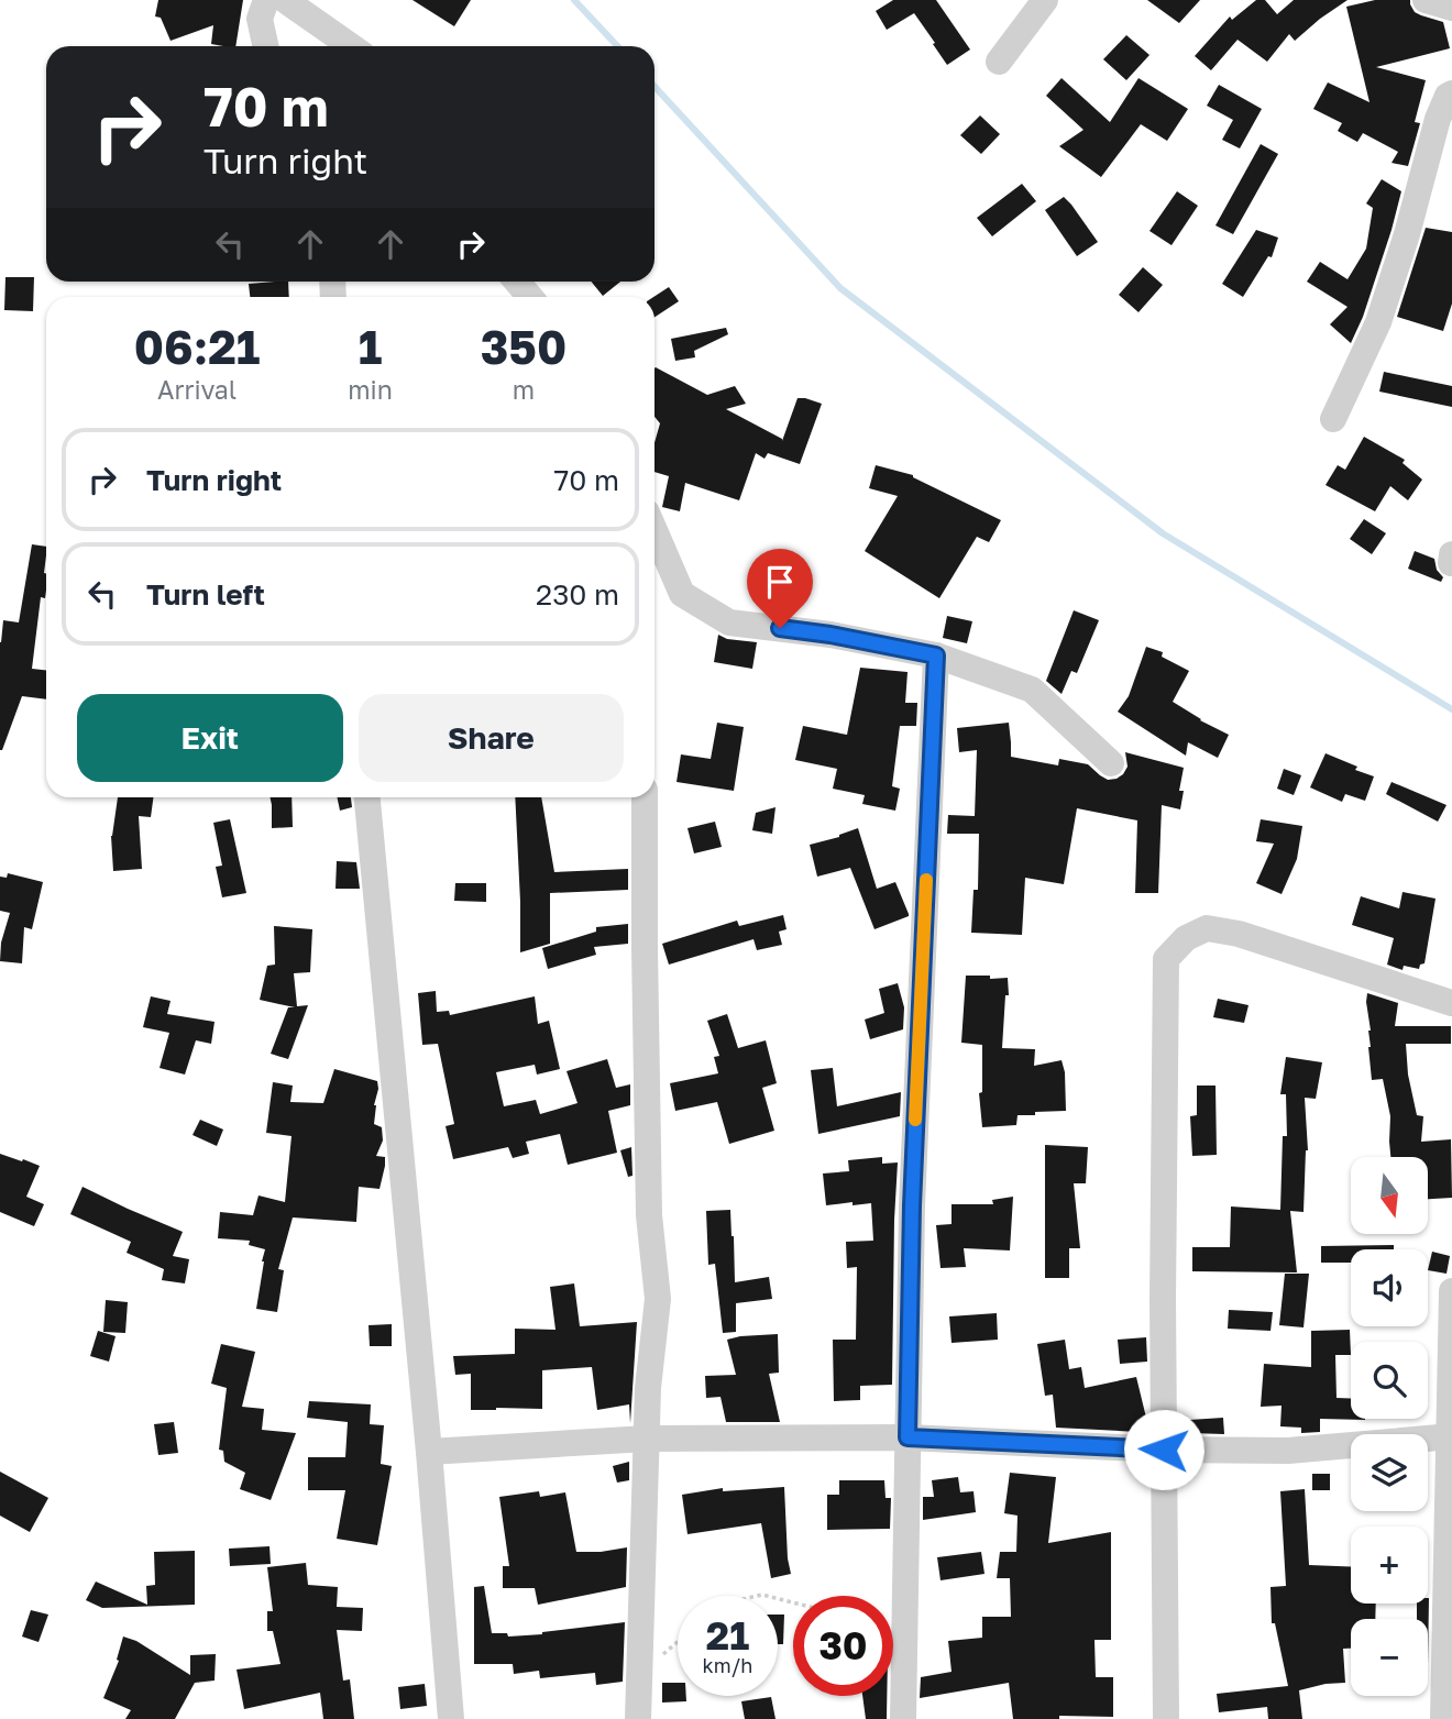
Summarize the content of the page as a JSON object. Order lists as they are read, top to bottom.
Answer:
{
  "north": "bottom",
  "page": {
    "turn": ["70 m", "Turn right"],
    "eta": [
      "06:21",
      "Arrival",
      "1",
      "min",
      "350",
      "m"
    ],
    "list": [
      {
        "name": "Turn right",
        "value": "70 m"
      },
      {
        "name": "Turn left",
        "value": "230 m"
      }
    ],
    "buttons": ["Exit", "Share"],
    "map_buttons": ["+", "−"],
    "speed": "21 km/h",
    "limit": "30"
  }
}
